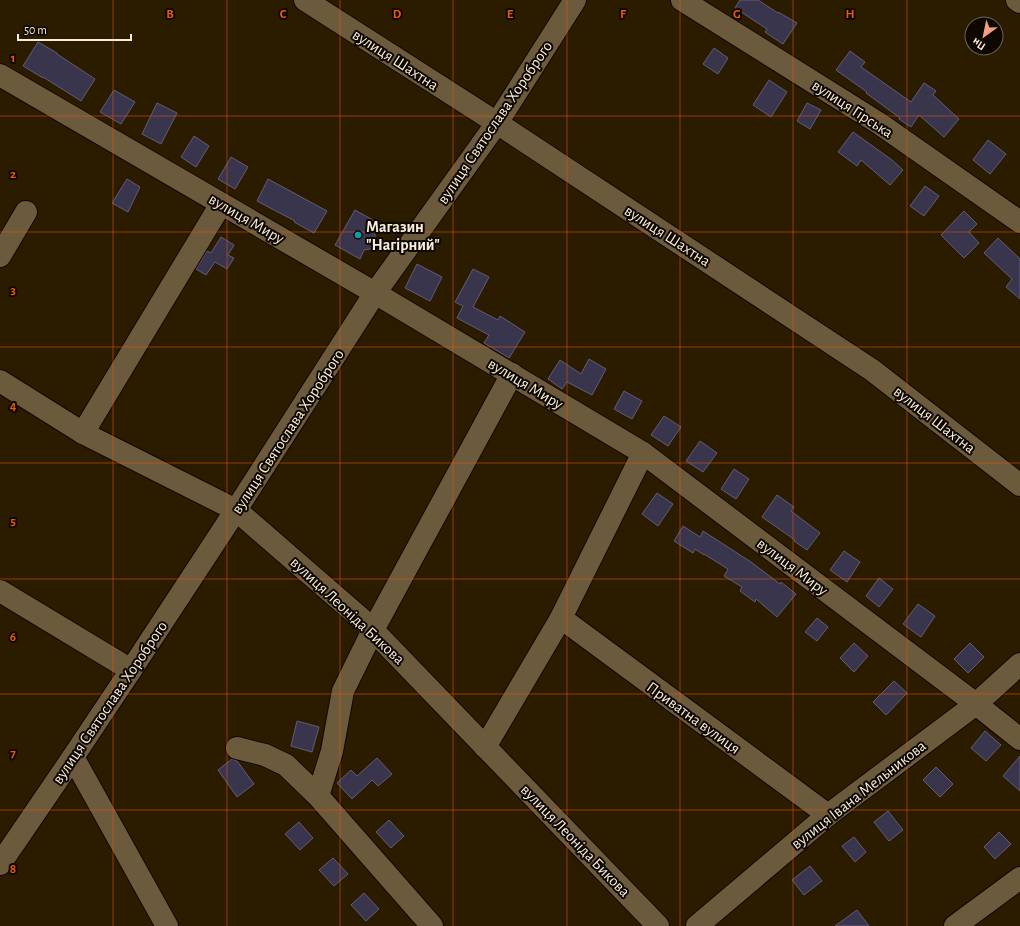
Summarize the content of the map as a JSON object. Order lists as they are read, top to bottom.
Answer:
{
  "streets": {
    "street": [
      "вулиця Шахтна",
      "вулиця Гірська",
      "вулиця Святослава Хороброго",
      "вулиця Миру",
      "вулиця Леоніда Бикова",
      "Приватна вулиця",
      "вулиця Івана Мельникова"
    ]
  },
  "crossings": [
    ["вулиця Шахтна", "вулиця Святослава Хороброго"],
    ["вулиця Святослава Хороброго", "вулиця Миру"],
    ["вулиця Святослава Хороброго", "вулиця Леоніда Бикова"],
    ["вулиця Миру", "вулиця Івана Мельникова"],
    ["Приватна вулиця", "вулиця Івана Мельникова"]
  ],
  "places": ["Магазин \"Нагірний\""],
  "scale_bar": "50 m",
  "north": "bottom left",
  "grid": {
    "columns": [
      "B",
      "C",
      "D",
      "E",
      "F",
      "G",
      "H"
    ],
    "rows": [
      "1",
      "2",
      "3",
      "4",
      "5",
      "6",
      "7",
      "8"
    ]
  }
}
